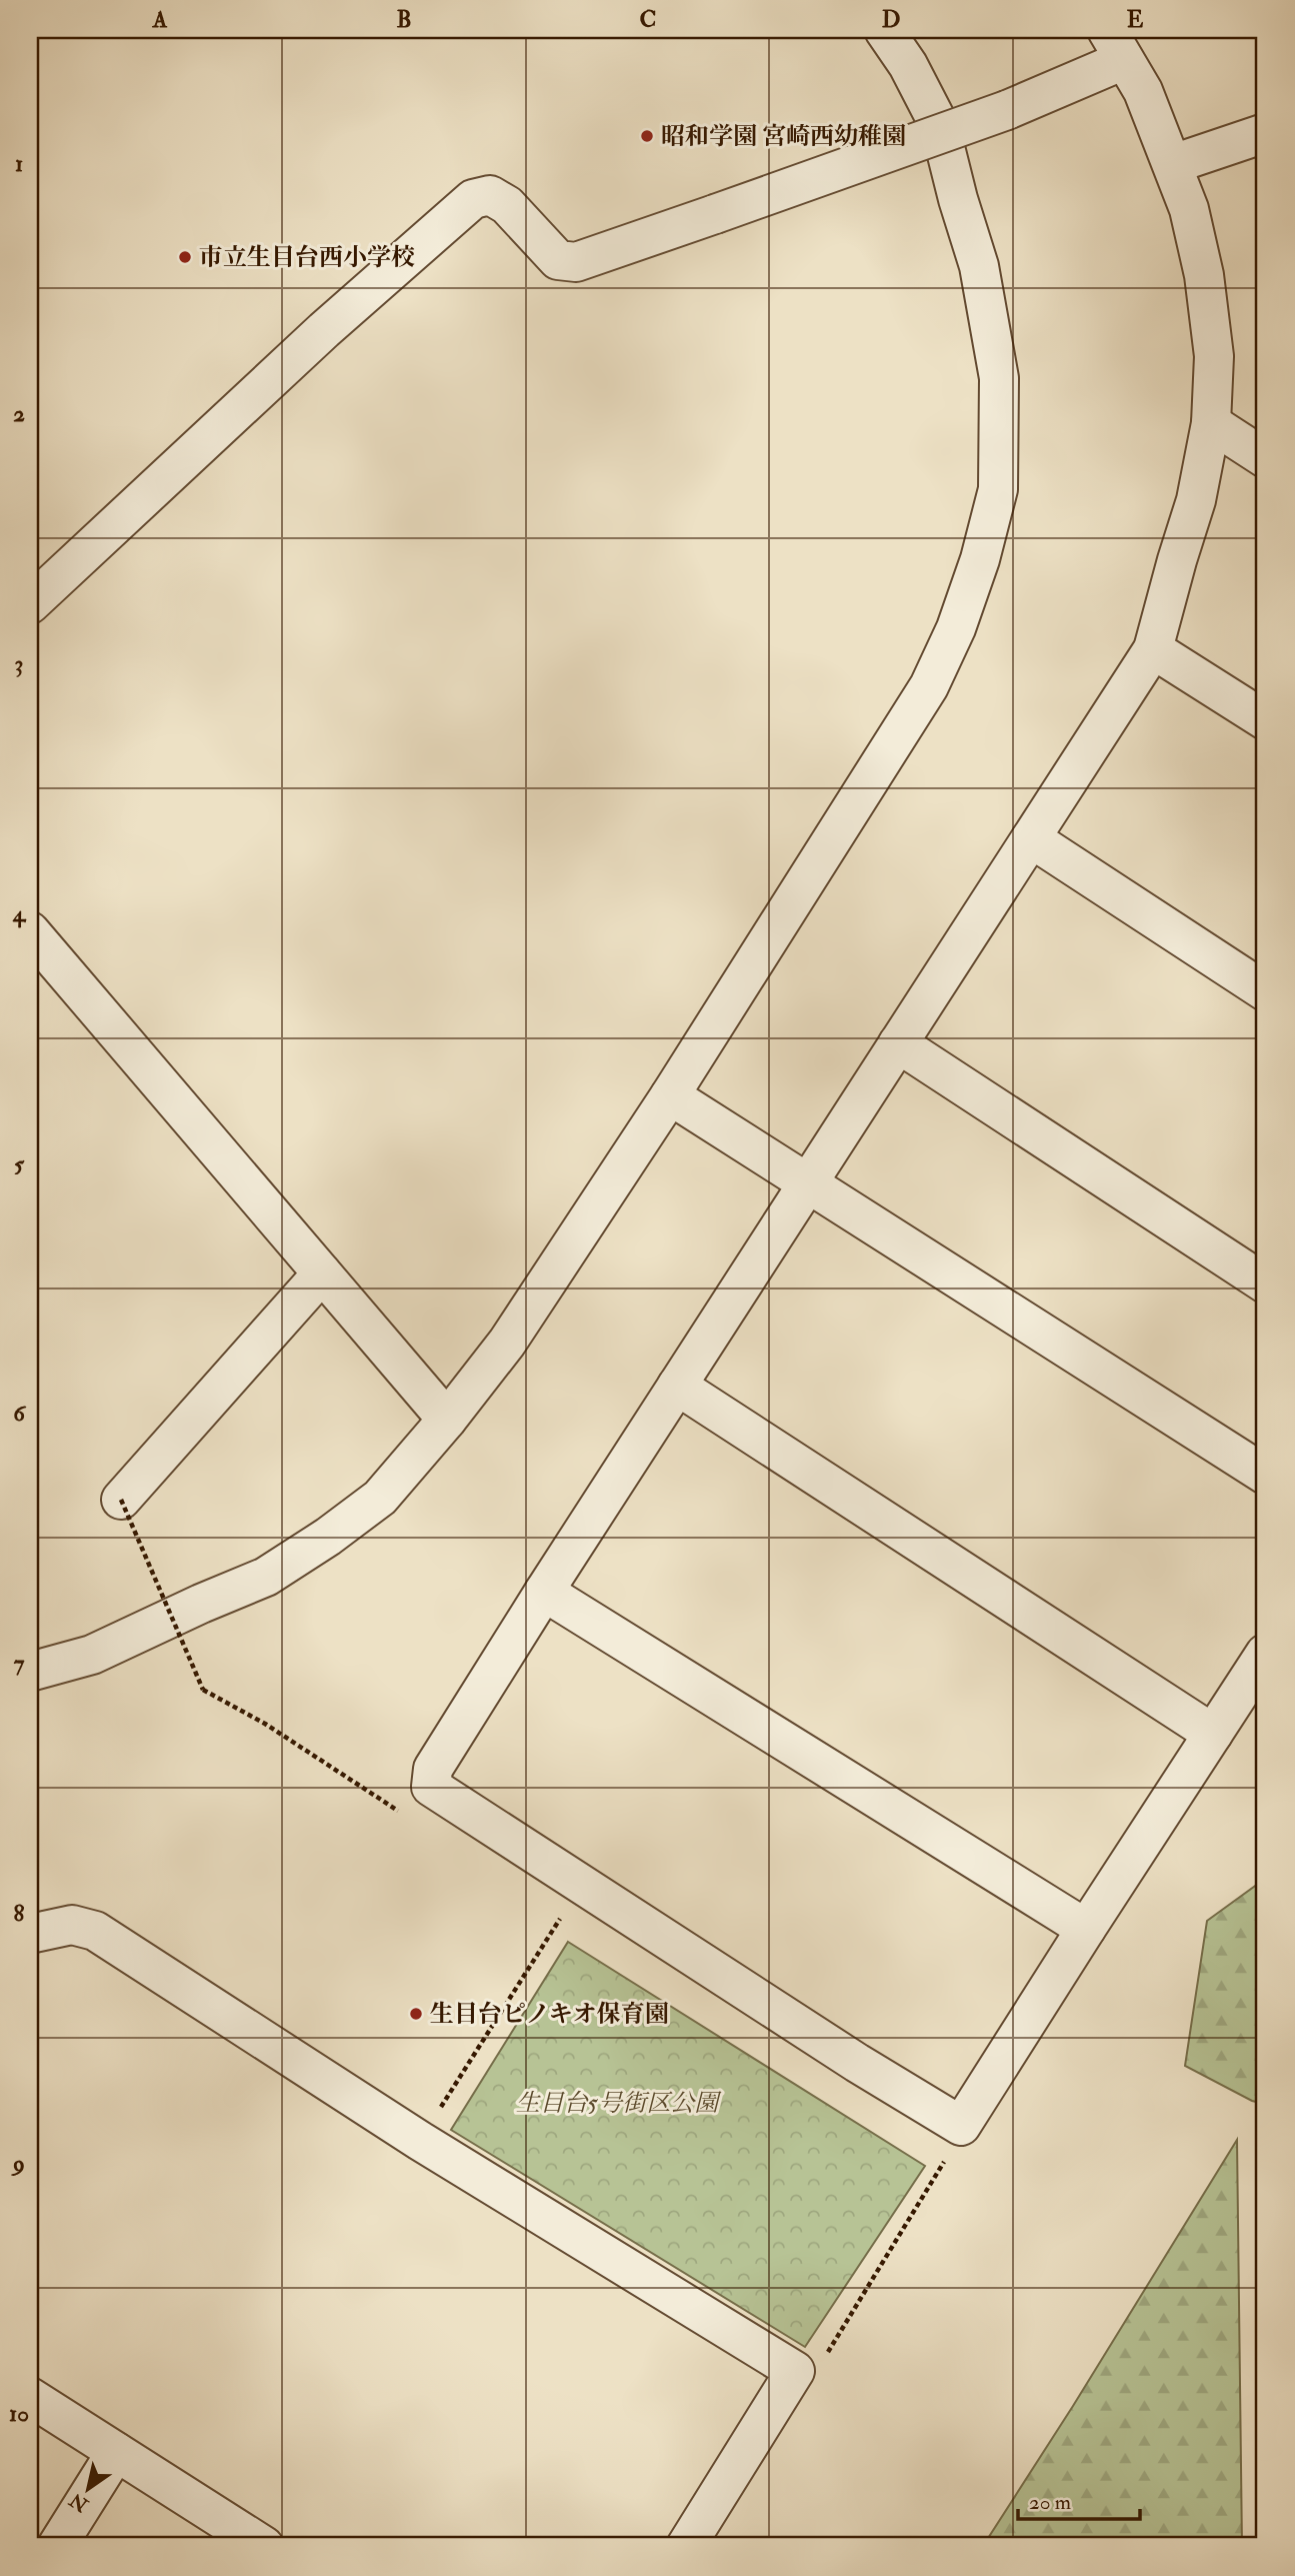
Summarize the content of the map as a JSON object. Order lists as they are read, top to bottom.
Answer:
{
  "parks": ["生目台5号街区公園"],
  "places": ["昭和学園 宮崎西幼稚園", "市立生目台西小学校", "生目台ピノキオ保育園"],
  "scale_bar": "20 m",
  "north": "bottom left",
  "grid": {
    "columns": [
      "A",
      "B",
      "C",
      "D",
      "E"
    ],
    "rows": [
      "1",
      "2",
      "3",
      "4",
      "5",
      "6",
      "7",
      "8",
      "9",
      "10"
    ]
  }
}
